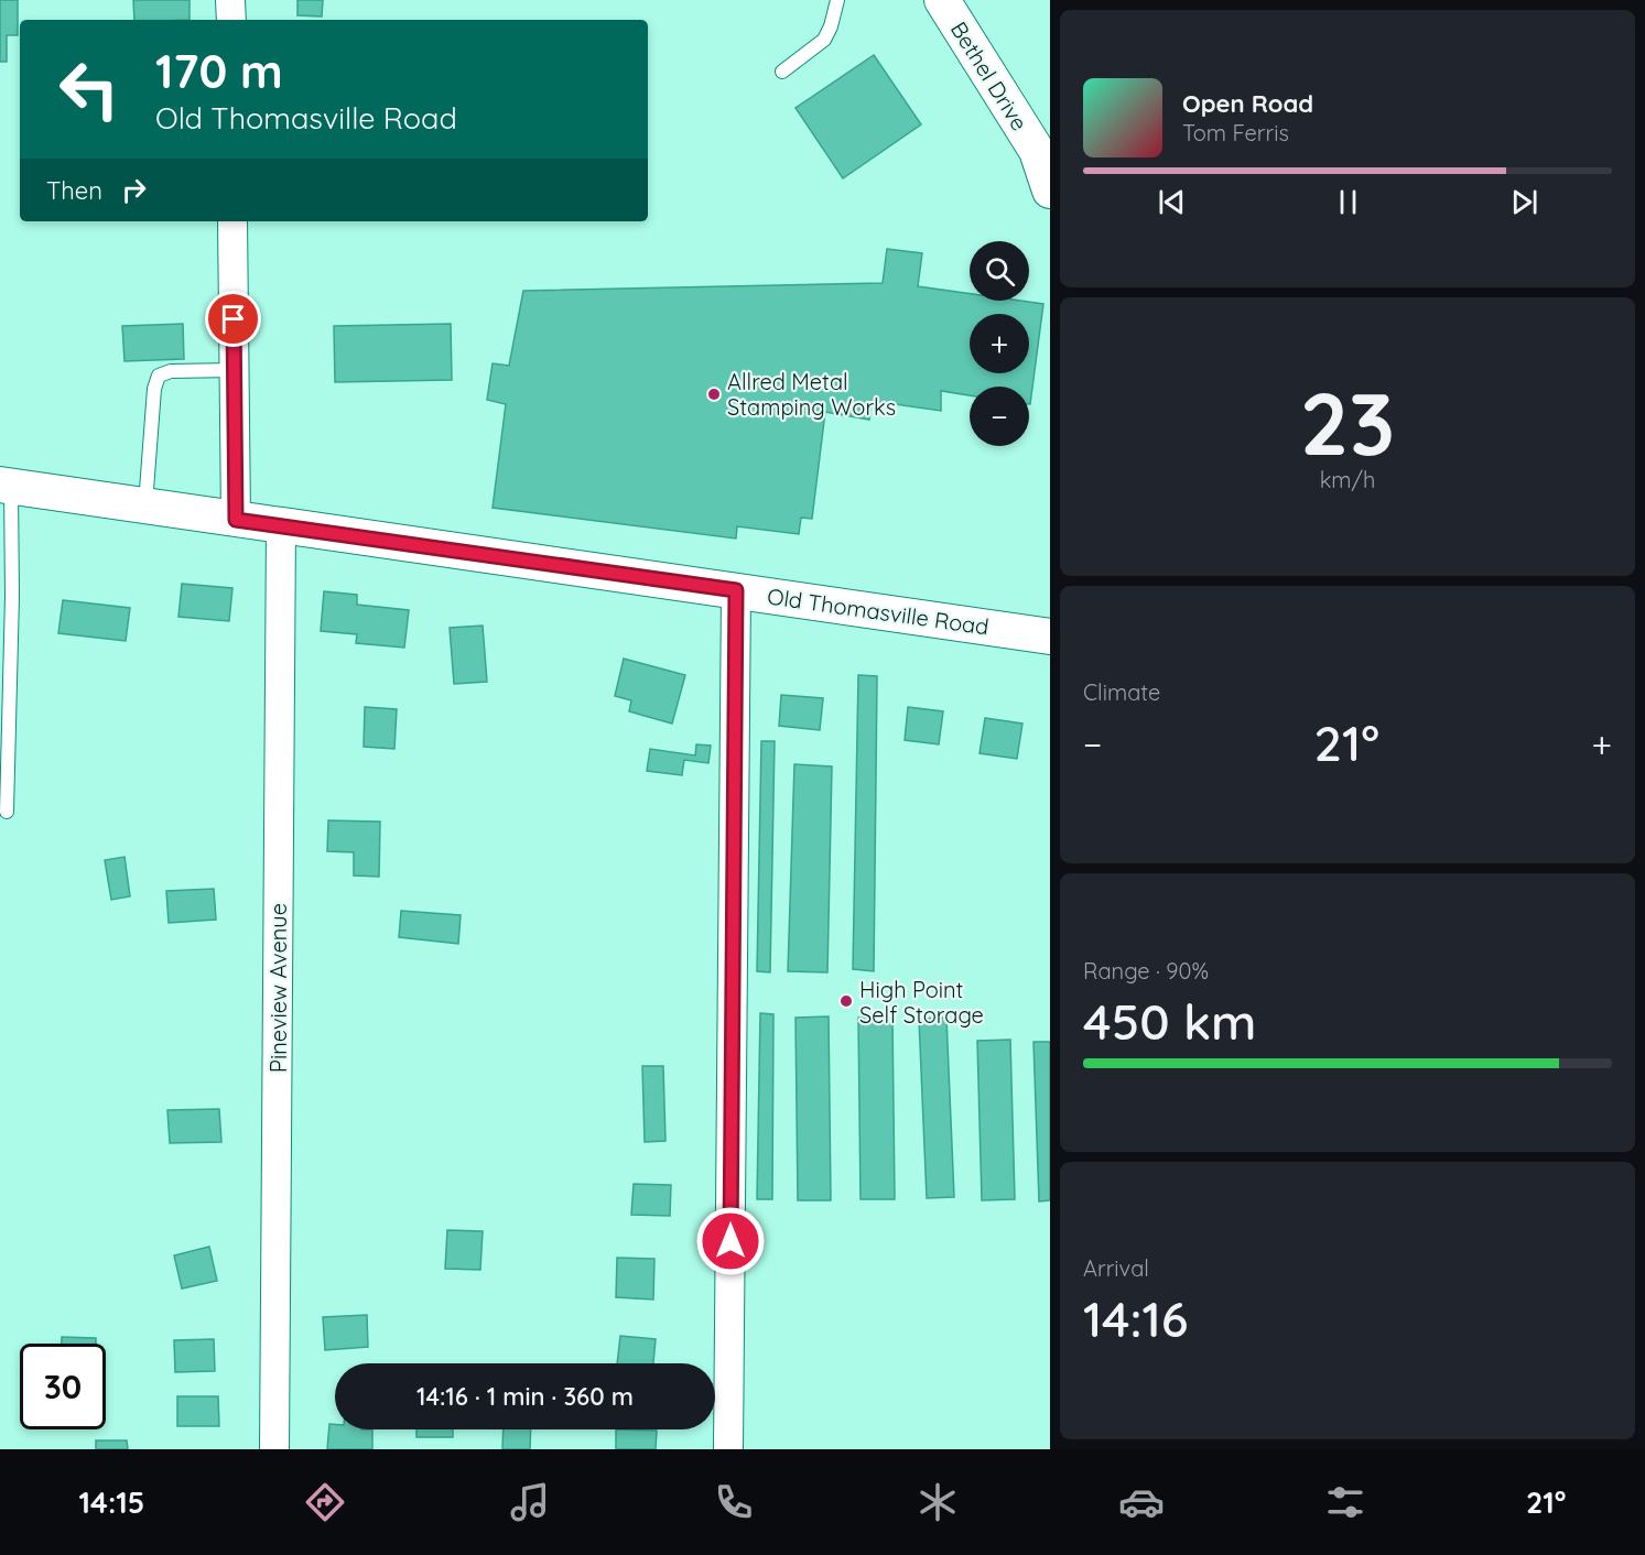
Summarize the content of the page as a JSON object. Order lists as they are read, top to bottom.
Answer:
{
  "streets": {
    "street": ["Bethel Drive", "Old Thomasville Road", "Pineview Avenue"]
  },
  "crossings": [
    ["Old Thomasville Road", "Pineview Avenue"]
  ],
  "places": ["Allred Metal Stamping Works", "High Point Self Storage"],
  "page": {
    "turn": ["170 m", "Old Thomasville Road"],
    "song": ["Open Road", "Tom Ferris"],
    "then": "Then",
    "map_buttons": ["+", "−"],
    "tile": [
      ["23", "km/h"],
      "Climate",
      ["Range · 90%", "450 km"],
      ["Arrival", "14:16"]
    ],
    "heat": ["−", "21°", "+"],
    "limit": "30",
    "trip": "14:16 · 1 min · 360 m",
    "tabs": ["14:15", "21°"]
  }
}
